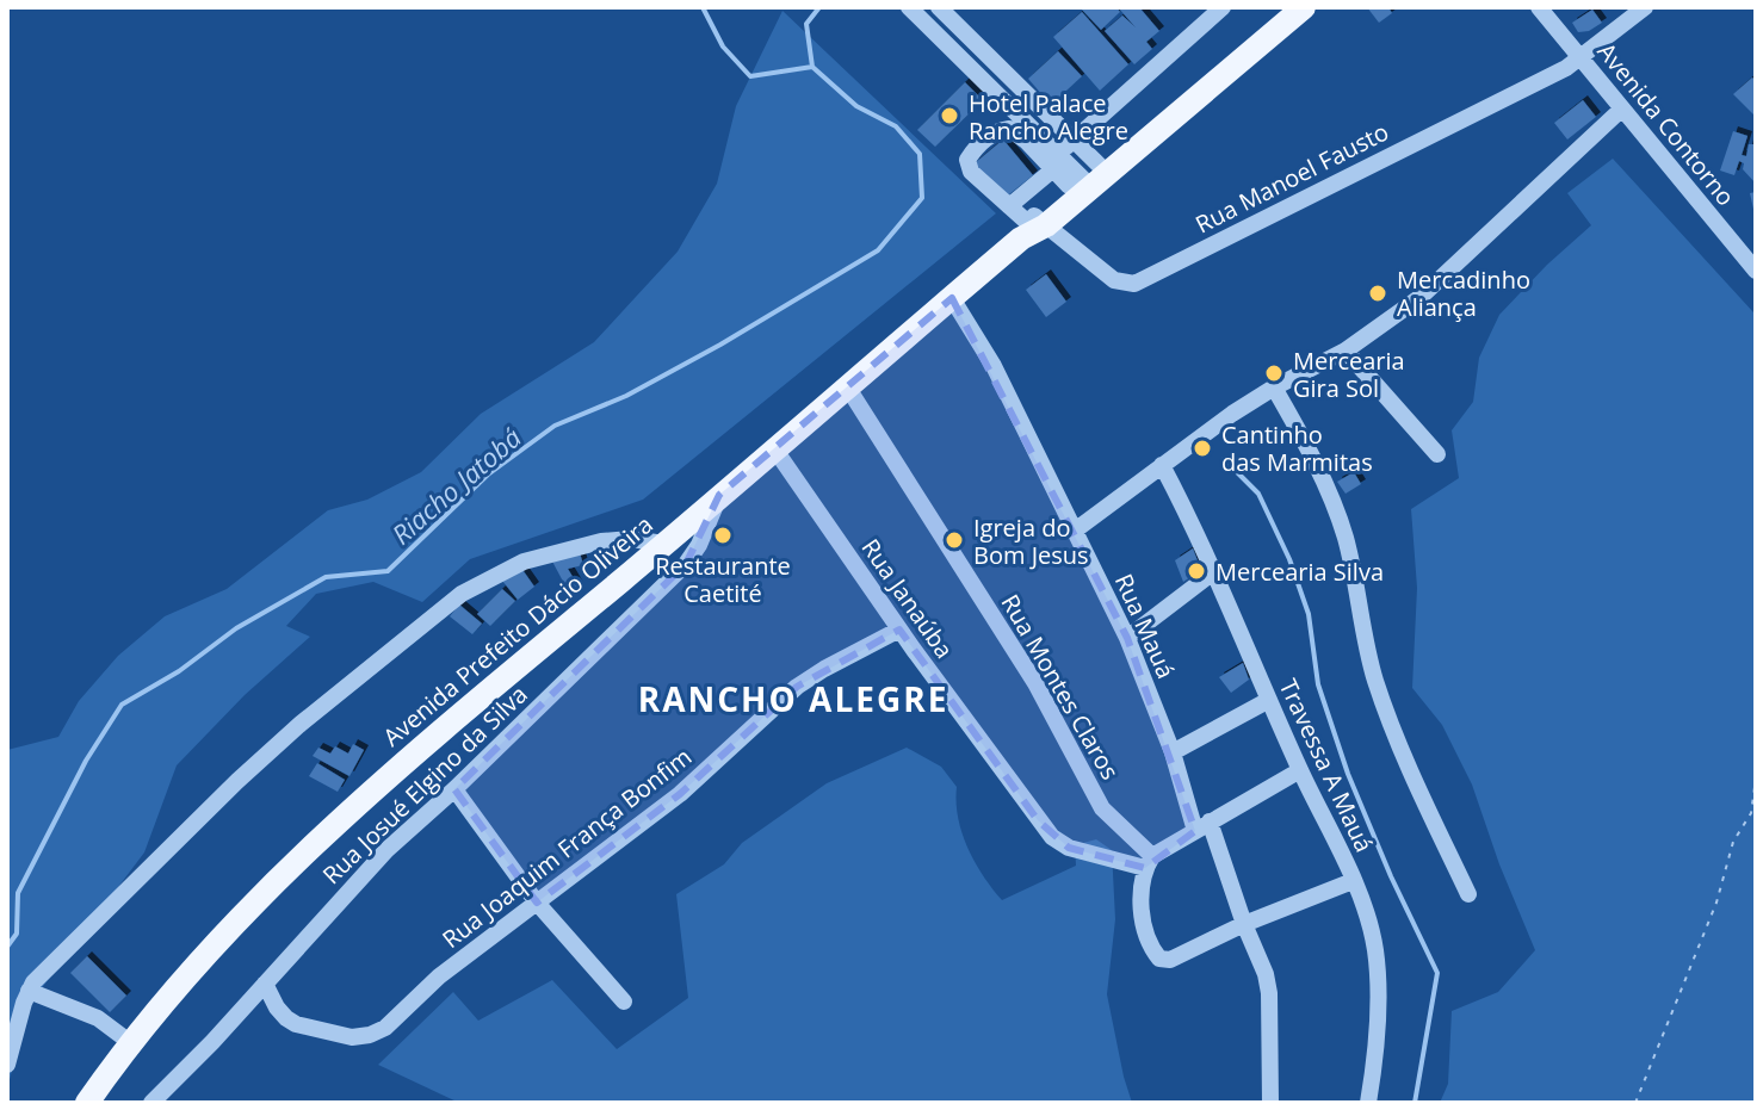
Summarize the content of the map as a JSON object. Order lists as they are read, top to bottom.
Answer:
{
  "streets": {
    "main road": ["Avenida Prefeito Dácio Oliveira"],
    "street": [
      "Avenida Contorno",
      "Rua Manoel Fausto",
      "Rua Janaúba",
      "Rua Mauá",
      "Rua Montes Claros",
      "Travessa A Mauá",
      "Rua Josué Elgino da Silva",
      "Rua Joaquim França Bonfim"
    ]
  },
  "crossings": [
    ["Avenida Contorno", "Rua Manoel Fausto"],
    ["Rua Manoel Fausto", "Avenida Prefeito Dácio Oliveira"],
    ["Rua Janaúba", "Avenida Prefeito Dácio Oliveira"],
    ["Rua Janaúba", "Rua Montes Claros"],
    ["Rua Janaúba", "Rua Joaquim França Bonfim"],
    ["Rua Mauá", "Avenida Prefeito Dácio Oliveira"],
    ["Avenida Prefeito Dácio Oliveira", "Rua Montes Claros"],
    ["Avenida Prefeito Dácio Oliveira", "Rua Josué Elgino da Silva"],
    ["Rua Josué Elgino da Silva", "Rua Joaquim França Bonfim"]
  ],
  "districts": ["RANCHO ALEGRE"],
  "water": ["Riacho Jatobá"],
  "places": [
    "Hotel Palace Rancho Alegre",
    "Mercadinho Aliança",
    "Mercearia Gira Sol",
    "Cantinho das Marmitas",
    "Restaurante Caetité",
    "Igreja do Bom Jesus",
    "Mercearia Silva"
  ]
}
